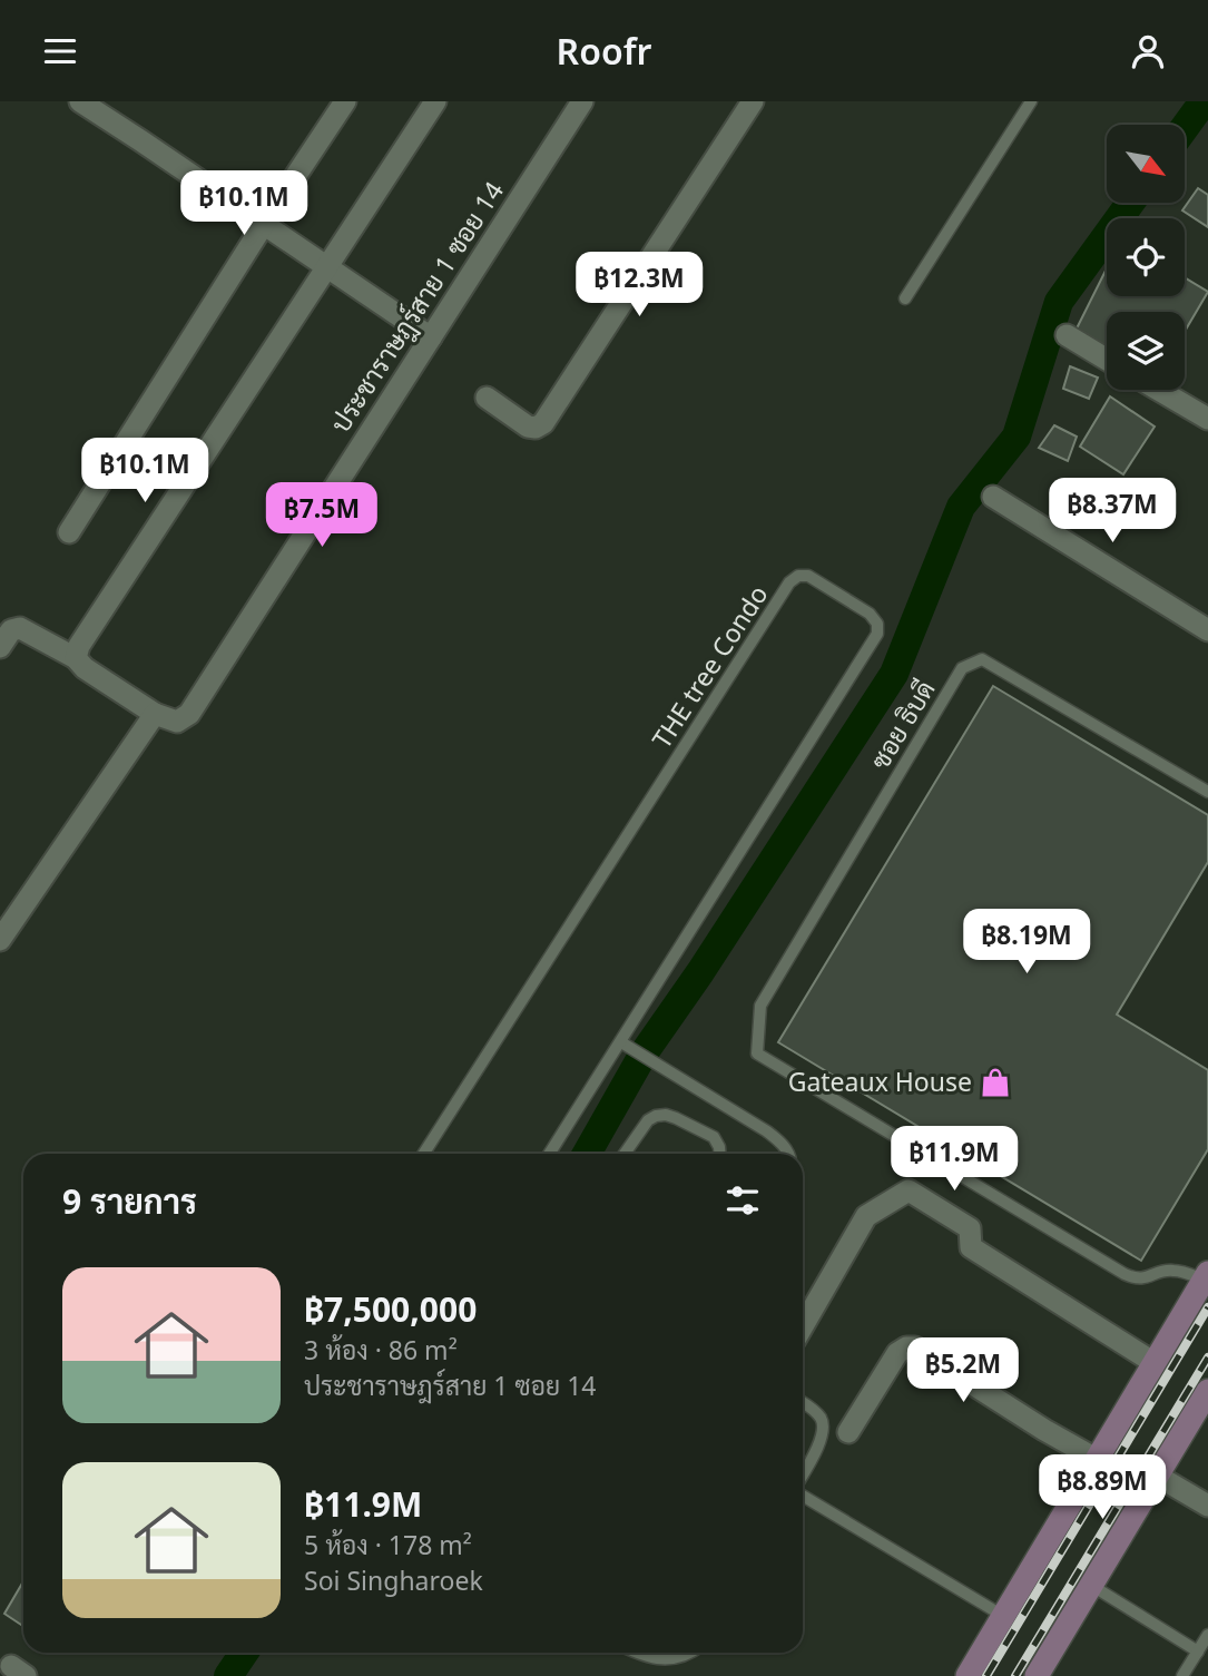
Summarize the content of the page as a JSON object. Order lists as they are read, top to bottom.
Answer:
{
  "streets": {
    "street": ["ประชาราษฎร์สาย 1 ซอย 14"],
    "lane": ["THE tree Condo", "ซอย ธิบดี"]
  },
  "places": {
    "shop": ["Gateaux House"]
  },
  "north": "bottom right",
  "page": {
    "header": "Roofr",
    "price": [
      "฿10.1M",
      "฿12.3M",
      "฿10.1M",
      "฿8.37M",
      "฿7.5M",
      "฿8.19M",
      "฿11.9M",
      "฿5.2M",
      "฿8.89M"
    ],
    "heading": "9 รายการ",
    "list": [
      {
        "name": "฿7,500,000",
        "note": "3 ห้อง · 86 m² · ประชาราษฎร์สาย 1 ซอย 14"
      },
      {
        "name": "฿11.9M",
        "note": "5 ห้อง · 178 m² · Soi Singharoek"
      }
    ]
  }
}
